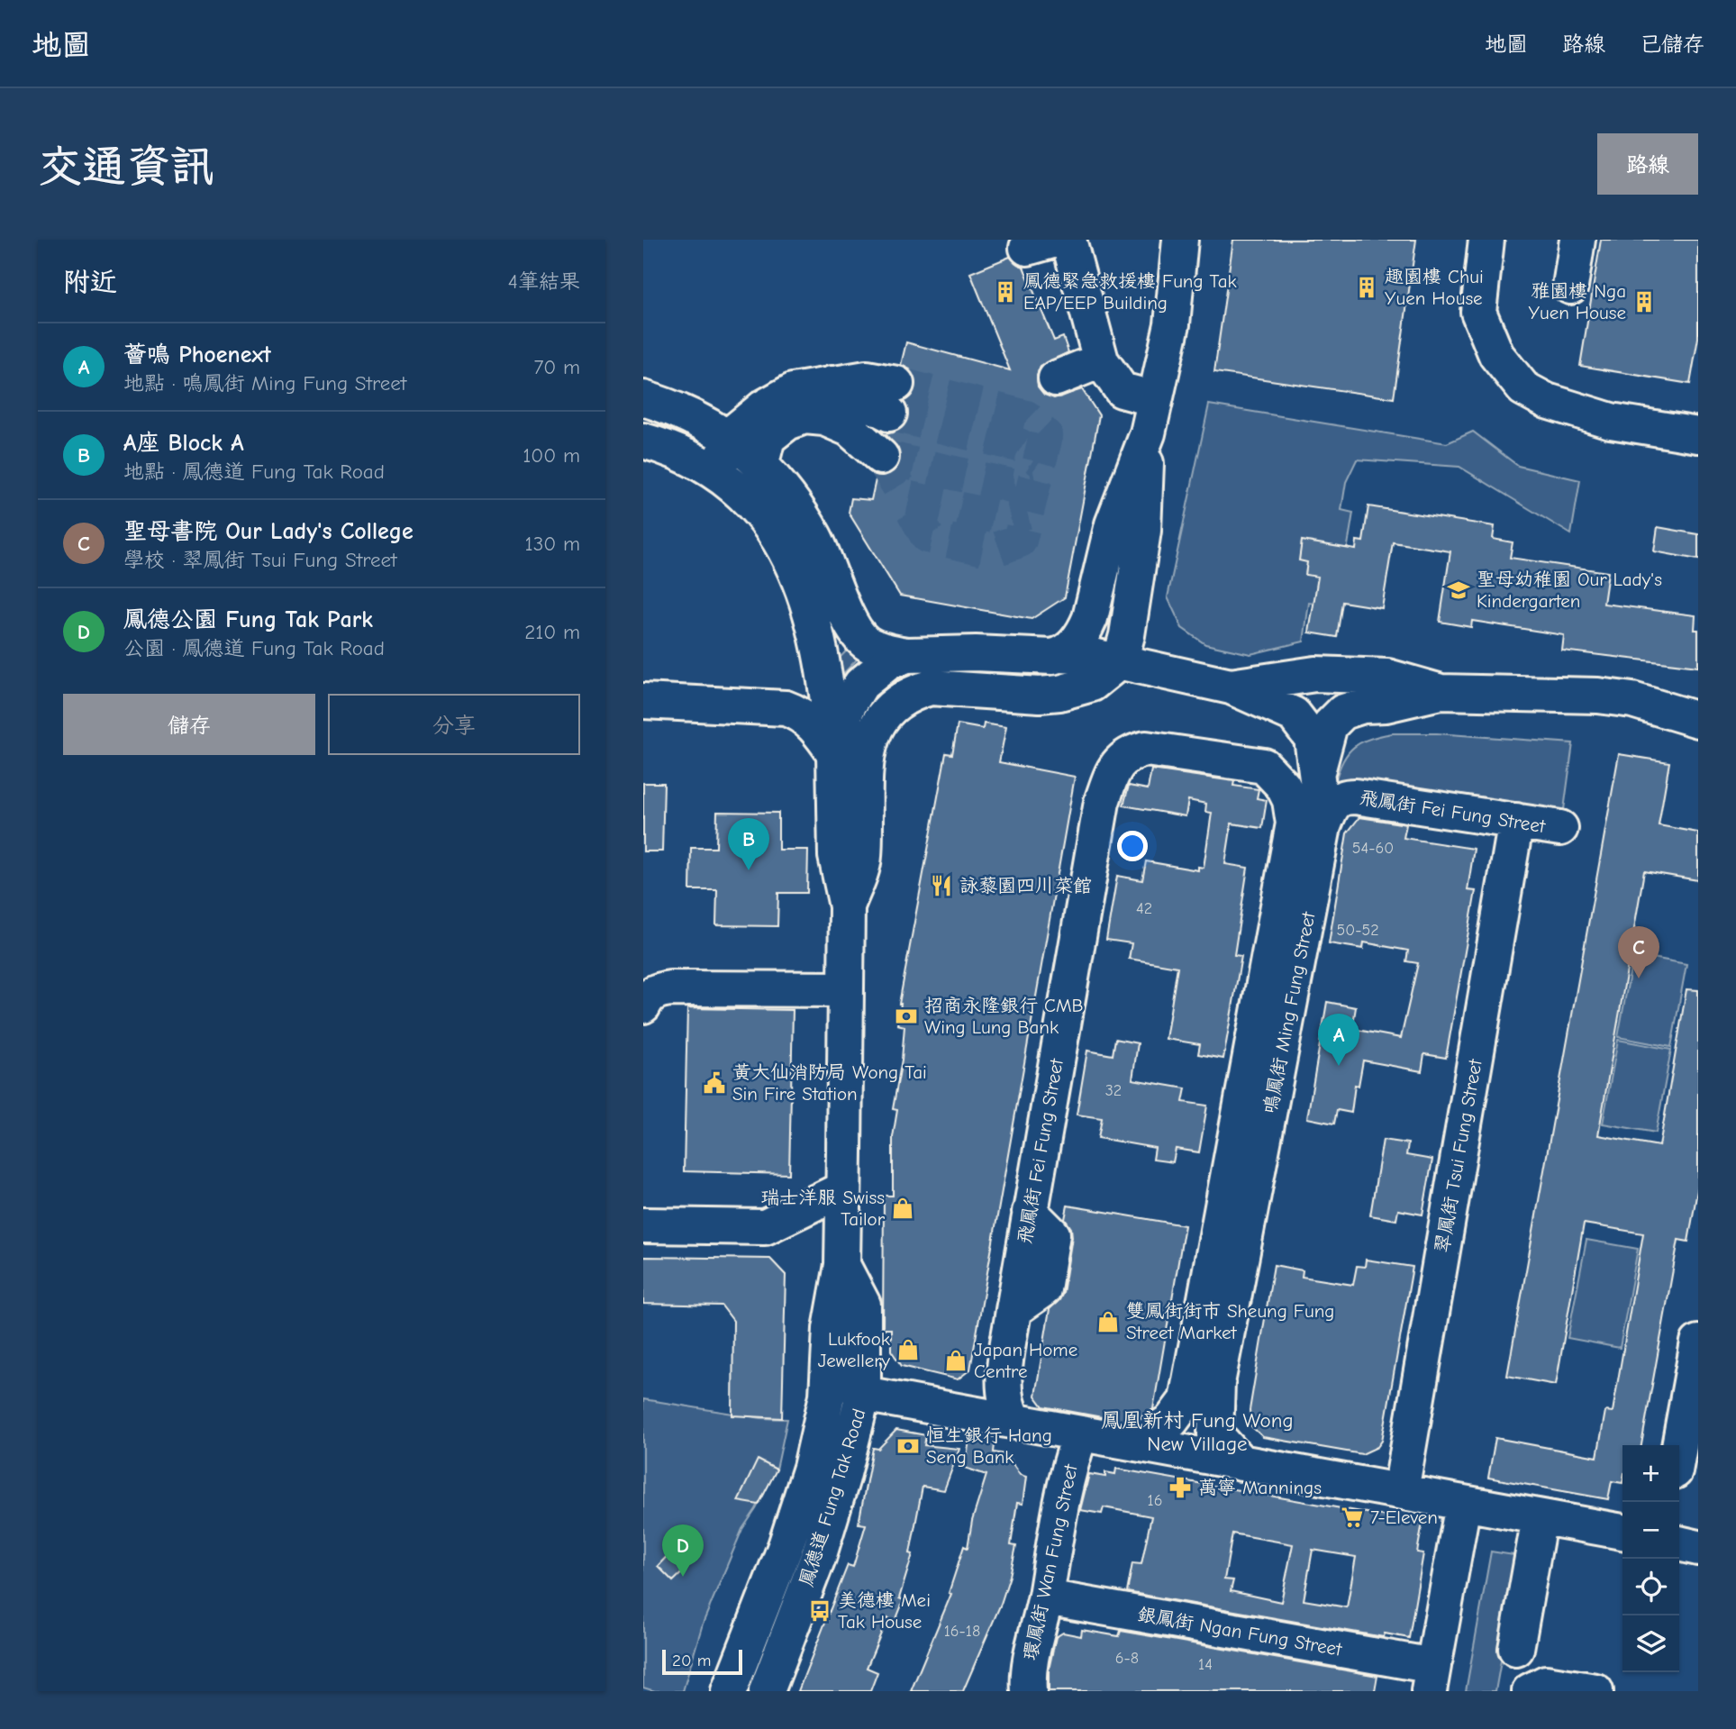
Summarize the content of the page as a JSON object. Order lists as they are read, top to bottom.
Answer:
{
  "streets": {
    "street": [
      "飛鳳街 Fei Fung Street",
      "鳴鳳街 Ming Fung Street",
      "翠鳳街 Tsui Fung Street",
      "鳳德道 Fung Tak Road",
      "環鳳街 Wan Fung Street",
      "銀鳳街 Ngan Fung Street"
    ]
  },
  "crossings": [
    ["飛鳳街 Fei Fung Street", "鳴鳳街 Ming Fung Street"],
    ["飛鳳街 Fei Fung Street", "翠鳳街 Tsui Fung Street"],
    ["環鳳街 Wan Fung Street", "銀鳳街 Ngan Fung Street"]
  ],
  "districts": ["鳳凰新村 Fung Wong New Village"],
  "places": {
    "building": ["趣園樓 Chui Yuen House", "鳳德緊急救援樓 Fung Tak EAP/EEP Building", "雅園樓 Nga Yuen House"],
    "school or university": ["聖母幼稚園 Our Lady's Kindergarten"],
    "restaurant": ["詠藜園四川菜館"],
    "bank": ["招商永隆銀行 CMB Wing Lung Bank", "恒生銀行 Hang Seng Bank"],
    "public building": ["黃大仙消防局 Wong Tai Sin Fire Station"],
    "shop": [
      "瑞士洋服 Swiss Tailor",
      "雙鳳街街市 Sheung Fung Street Market",
      "Lukfook Jewellery",
      "Japan Home Centre"
    ],
    "pharmacy": ["萬寧 Mannings"],
    "supermarket": ["7-Eleven"],
    "bus stop": ["美德樓 Mei Tak House"]
  },
  "house_numbers": [
    "54-60",
    "42",
    "50-52",
    "32",
    "16",
    "16-18",
    "6-8",
    "14"
  ],
  "scale_bar": "20 m",
  "page": {
    "header": "地圖",
    "nav": ["地圖", "路線", "已儲存"],
    "buttons": [
      "路線",
      ["儲存", "分享"]
    ],
    "title": "交通資訊",
    "heading": ["附近", "4筆結果"],
    "list": [
      {
        "mark": "A",
        "name": "薈鳴 Phoenext",
        "note": "地點 · 鳴鳳街 Ming Fung Street",
        "value": "70 m"
      },
      {
        "mark": "B",
        "name": "A座 Block A",
        "note": "地點 · 鳳德道 Fung Tak Road",
        "value": "100 m"
      },
      {
        "mark": "C",
        "name": "聖母書院 Our Lady's College",
        "note": "學校 · 翠鳳街 Tsui Fung Street",
        "value": "130 m"
      },
      {
        "mark": "D",
        "name": "鳳德公園 Fung Tak Park",
        "note": "公園 · 鳳德道 Fung Tak Road",
        "value": "210 m"
      }
    ],
    "pins": [
      "B",
      "C",
      "A",
      "D"
    ],
    "map_buttons": ["+", "−"],
    "scale": "20 m"
  }
}
